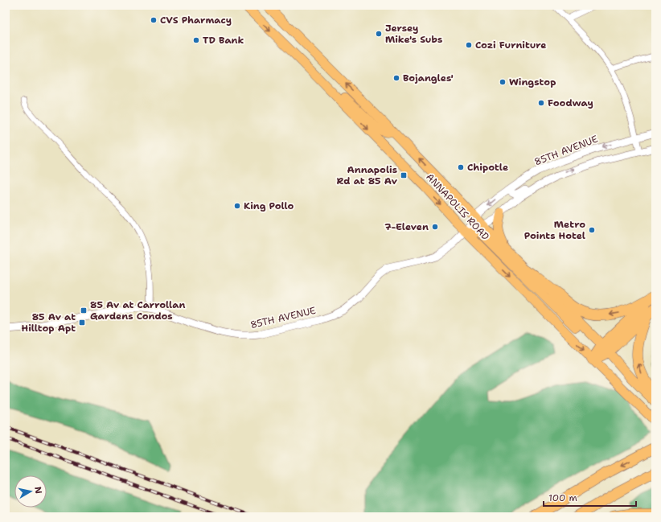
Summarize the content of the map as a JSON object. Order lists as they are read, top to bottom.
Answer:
{
  "streets": {
    "main road": ["ANNAPOLIS ROAD"],
    "street": ["85TH AVENUE"]
  },
  "crossings": [
    ["85TH AVENUE", "ANNAPOLIS ROAD"]
  ],
  "places": {
    "other": [
      "CVS Pharmacy",
      "Jersey Mike's Subs",
      "TD Bank",
      "Cozi Furniture",
      "Bojangles'",
      "Wingstop",
      "Foodway",
      "Chipotle",
      "King Pollo",
      "7-Eleven",
      "Metro Points Hotel"
    ],
    "transit": ["Annapolis Rd at 85 Av", "85 Av at Carrollan Gardens Condos", "85 Av at Hilltop Apt"]
  },
  "scale_bar": "100 m",
  "north": "right"
}
